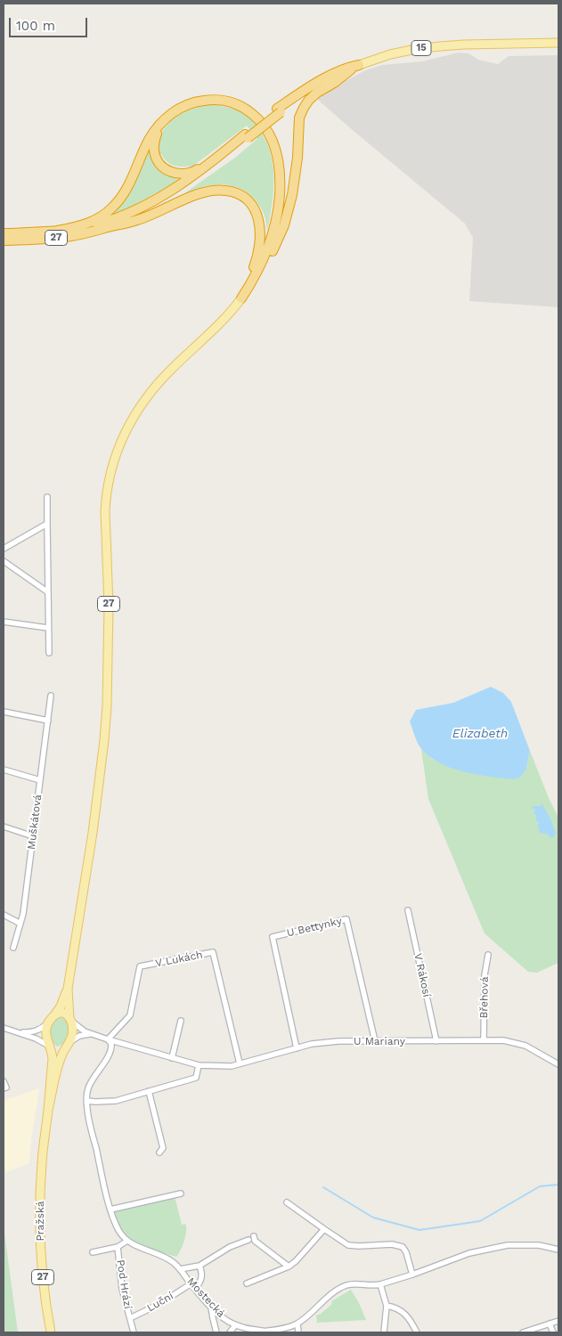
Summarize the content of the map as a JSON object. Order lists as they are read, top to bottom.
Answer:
{
  "streets": {
    "highway": ["27"],
    "main road": ["15", "Pražská"],
    "street": [
      "Muškátová",
      "U Bettynky",
      "V Lukách",
      "V Rákosí",
      "Břehová",
      "U Mariany",
      "Pod Hrází",
      "Mostecká",
      "Luční"
    ]
  },
  "crossings": [
    ["27", "Pražská"],
    ["U Bettynky", "U Mariany"],
    ["V Lukách", "U Mariany"],
    ["V Rákosí", "U Mariany"],
    ["Břehová", "U Mariany"],
    ["Pod Hrází", "Mostecká"],
    ["Pod Hrází", "Luční"],
    ["Mostecká", "Luční"]
  ],
  "water": ["Elizabeth"],
  "scale_bar": "100 m"
}
